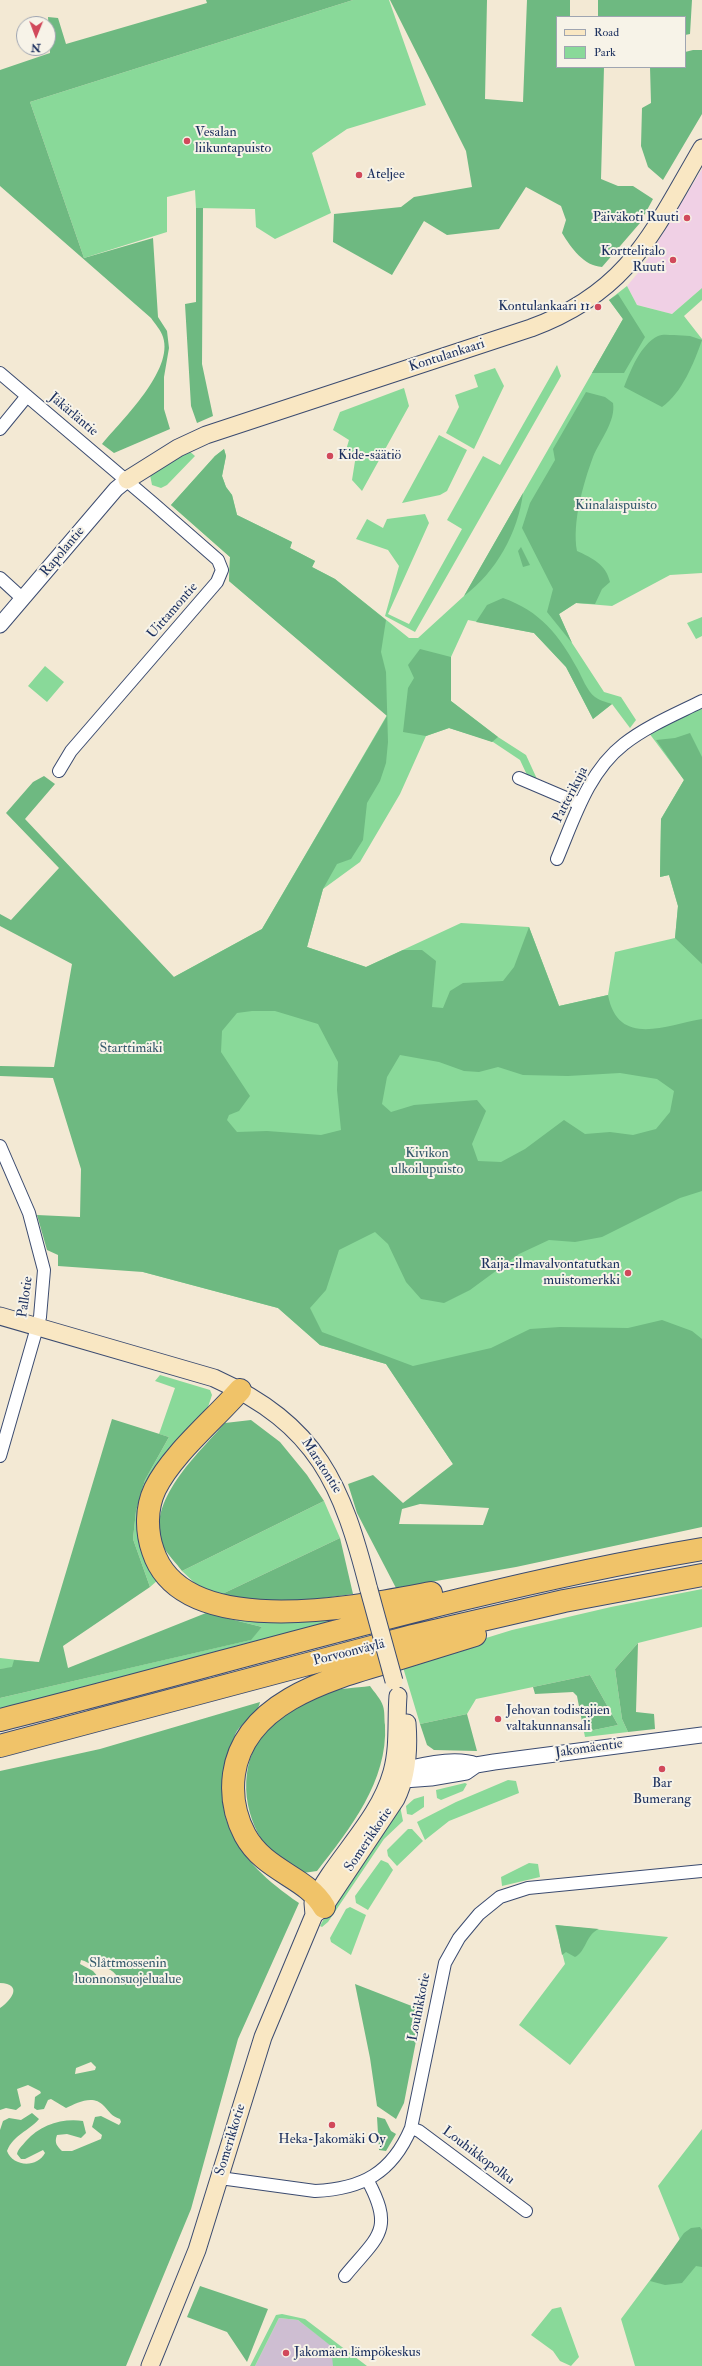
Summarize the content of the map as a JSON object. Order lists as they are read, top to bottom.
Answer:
{
  "streets": {
    "highway": ["Porvoonväylä"],
    "main road": ["Kontulankaari", "Maratontie", "Somerikkotie"],
    "street": [
      "Jäkärläntie",
      "Rapolantie",
      "Uittamontie",
      "Patterikuja",
      "Pallotie",
      "Jakomäentie",
      "Louhikkotie",
      "Louhikkopolku"
    ]
  },
  "crossings": [
    ["Kontulankaari", "Jäkärläntie"],
    ["Kontulankaari", "Rapolantie"],
    ["Kontulankaari", "Uittamontie"],
    ["Jäkärläntie", "Rapolantie"],
    ["Jäkärläntie", "Uittamontie"],
    ["Rapolantie", "Uittamontie"],
    ["Pallotie", "Maratontie"],
    ["Maratontie", "Jakomäentie"],
    ["Maratontie", "Somerikkotie"],
    ["Jakomäentie", "Somerikkotie"],
    ["Somerikkotie", "Louhikkotie"],
    ["Louhikkotie", "Louhikkopolku"]
  ],
  "parks": [
    "Kiinalaispuisto",
    "Starttimäki",
    "Kivikon ulkoilupuisto",
    "Slåttmossenin luonnonsuojelualue"
  ],
  "places": [
    "Vesalan liikuntapuisto",
    "Ateljee",
    "Päiväkoti Ruuti",
    "Korttelitalo Ruuti",
    "Kontulankaari 11",
    "Kide-säätiö",
    "Raija-ilmavalvontatutkan muistomerkki",
    "Jehovan todistajien valtakunnansali",
    "Bar Bumerang",
    "Heka-Jakomäki Oy",
    "Jakomäen lämpökeskus"
  ],
  "legend": ["Road", "Park"],
  "north": "bottom"
}
